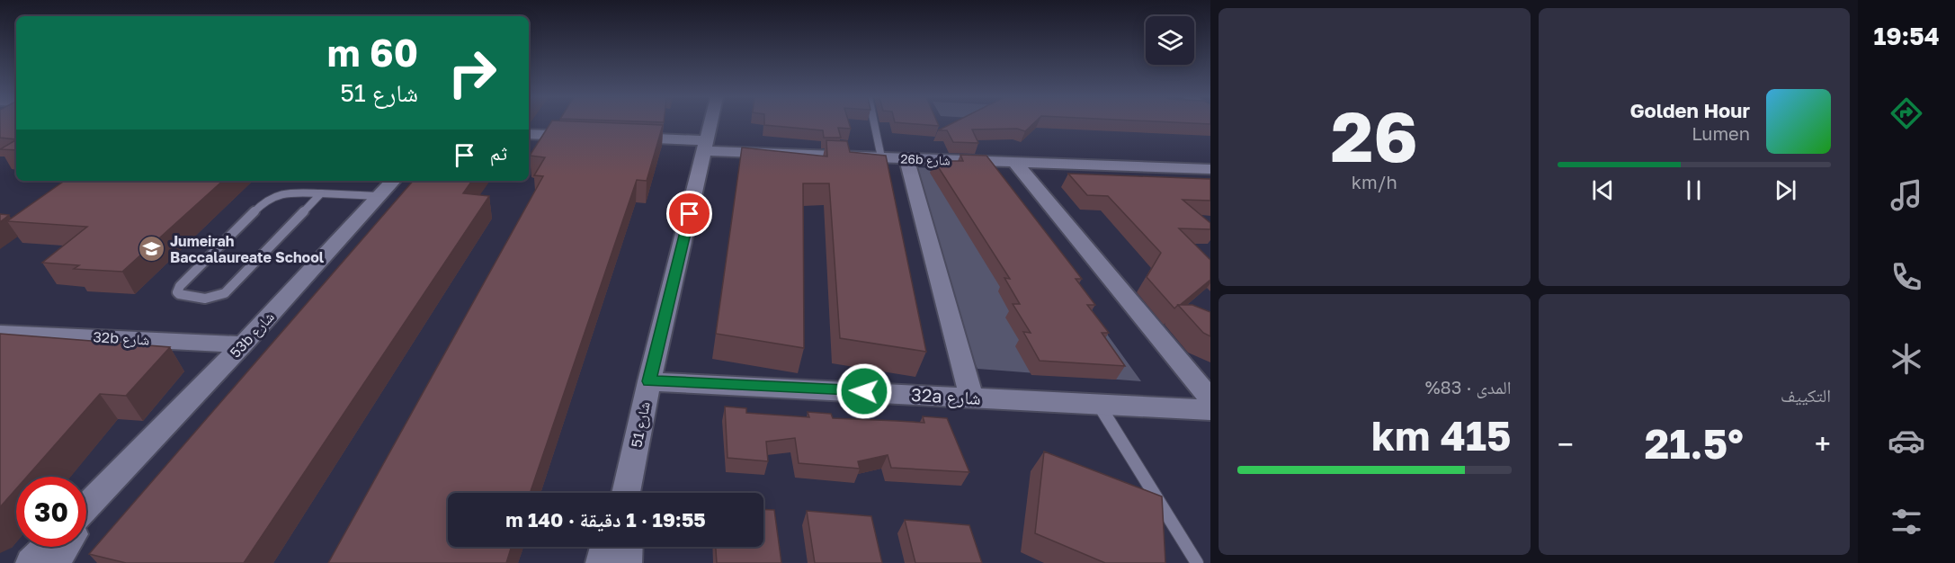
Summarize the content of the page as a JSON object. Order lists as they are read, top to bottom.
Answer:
{
  "streets": {
    "street": [
      "26b شارع",
      "53b شارع",
      "32b شارع",
      "32a شارع",
      "شارع 51"
    ]
  },
  "crossings": [
    ["26b شارع", "شارع 51"],
    ["53b شارع", "32b شارع"],
    ["32a شارع", "شارع 51"]
  ],
  "places": {
    "school or university": ["Jumeirah Baccalaureate School"]
  },
  "page": {
    "tabs": "19:54",
    "tile": [
      ["26", "km/h"],
      "التكييف",
      ["المدى · 83%", "415 km"]
    ],
    "turn": ["60 m", "شارع 51"],
    "song": ["Golden Hour", "Lumen"],
    "then": "ثم",
    "heat": ["−", "21.5°", "+"],
    "limit": "30",
    "trip": "19:55 · 1 دقيقة · 140 m"
  }
}
